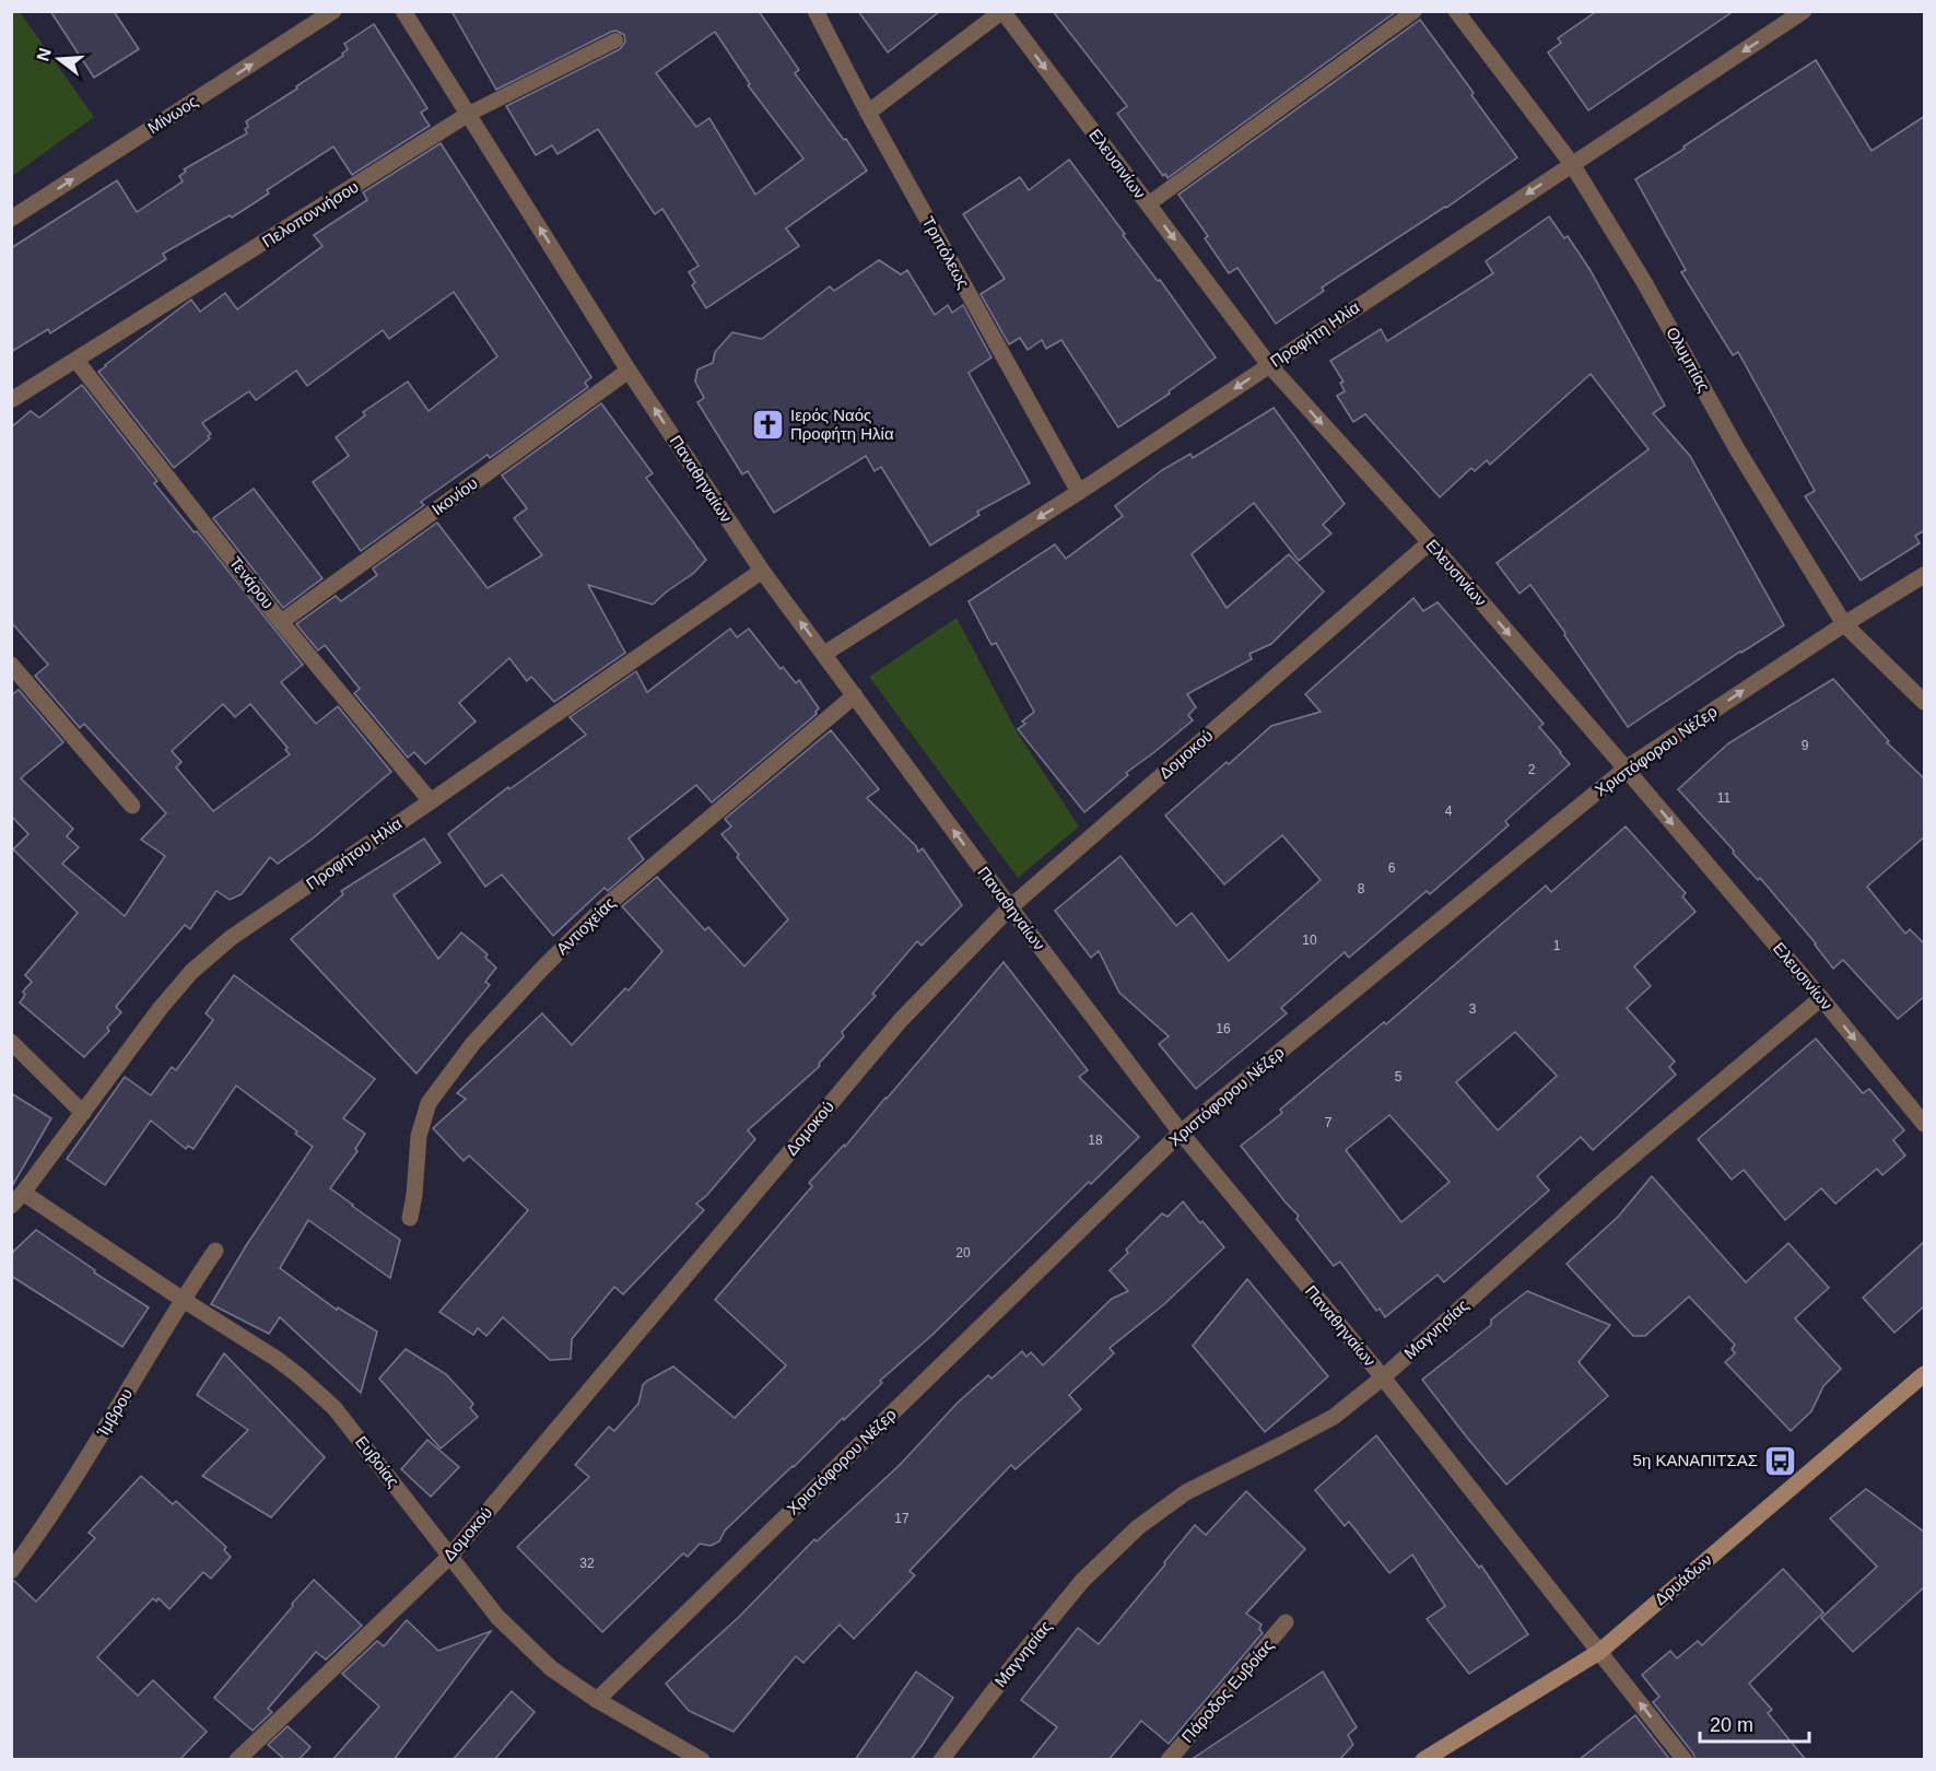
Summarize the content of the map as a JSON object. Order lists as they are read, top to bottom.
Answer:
{
  "streets": {
    "street": [
      "Μίνωος",
      "Ελευσινίων",
      "Πελοποννήσου",
      "Τριπόλεως",
      "Προφήτη Ηλία",
      "Ολυμπίας",
      "Παναθηναίων",
      "Ικονίου",
      "Τενάρου",
      "Χριστόφορου Νέζερ",
      "Δομοκού",
      "Προφήτου Ηλία",
      "Αντιοχείας",
      "Μαγνησίας",
      "Ίμβρου",
      "Ευβοίας",
      "Δρυάδων",
      "Πάροδος Ευβοίας"
    ]
  },
  "crossings": [
    ["Ελευσινίων", "Προφήτη Ηλία"],
    ["Ελευσινίων", "Χριστόφορου Νέζερ"],
    ["Ελευσινίων", "Δομοκού"],
    ["Ελευσινίων", "Μαγνησίας"],
    ["Πελοποννήσου", "Παναθηναίων"],
    ["Πελοποννήσου", "Τενάρου"],
    ["Τριπόλεως", "Προφήτη Ηλία"],
    ["Προφήτη Ηλία", "Ολυμπίας"],
    ["Προφήτη Ηλία", "Παναθηναίων"],
    ["Ολυμπίας", "Χριστόφορου Νέζερ"],
    ["Παναθηναίων", "Ικονίου"],
    ["Παναθηναίων", "Χριστόφορου Νέζερ"],
    ["Παναθηναίων", "Δομοκού"],
    ["Παναθηναίων", "Προφήτου Ηλία"],
    ["Παναθηναίων", "Αντιοχείας"],
    ["Παναθηναίων", "Μαγνησίας"],
    ["Παναθηναίων", "Δρυάδων"],
    ["Ικονίου", "Τενάρου"],
    ["Τενάρου", "Προφήτου Ηλία"],
    ["Χριστόφορου Νέζερ", "Ευβοίας"],
    ["Δομοκού", "Ευβοίας"],
    ["Προφήτου Ηλία", "Ευβοίας"],
    ["Ίμβρου", "Ευβοίας"]
  ],
  "one_way": [
    "Μίνωος",
    "Ελευσινίων",
    "Προφήτη Ηλία",
    "Παναθηναίων"
  ],
  "places": {
    "church": ["Ιερός Ναός Προφήτη Ηλία"],
    "bus stop": ["5η ΚΑΝΑΠΙΤΣΑΣ"]
  },
  "house_numbers": [
    "9",
    "2",
    "11",
    "4",
    "6",
    "8",
    "10",
    "1",
    "3",
    "16",
    "5",
    "7",
    "18",
    "20",
    "17",
    "32"
  ],
  "scale_bar": "20 m",
  "north": "left"
}
